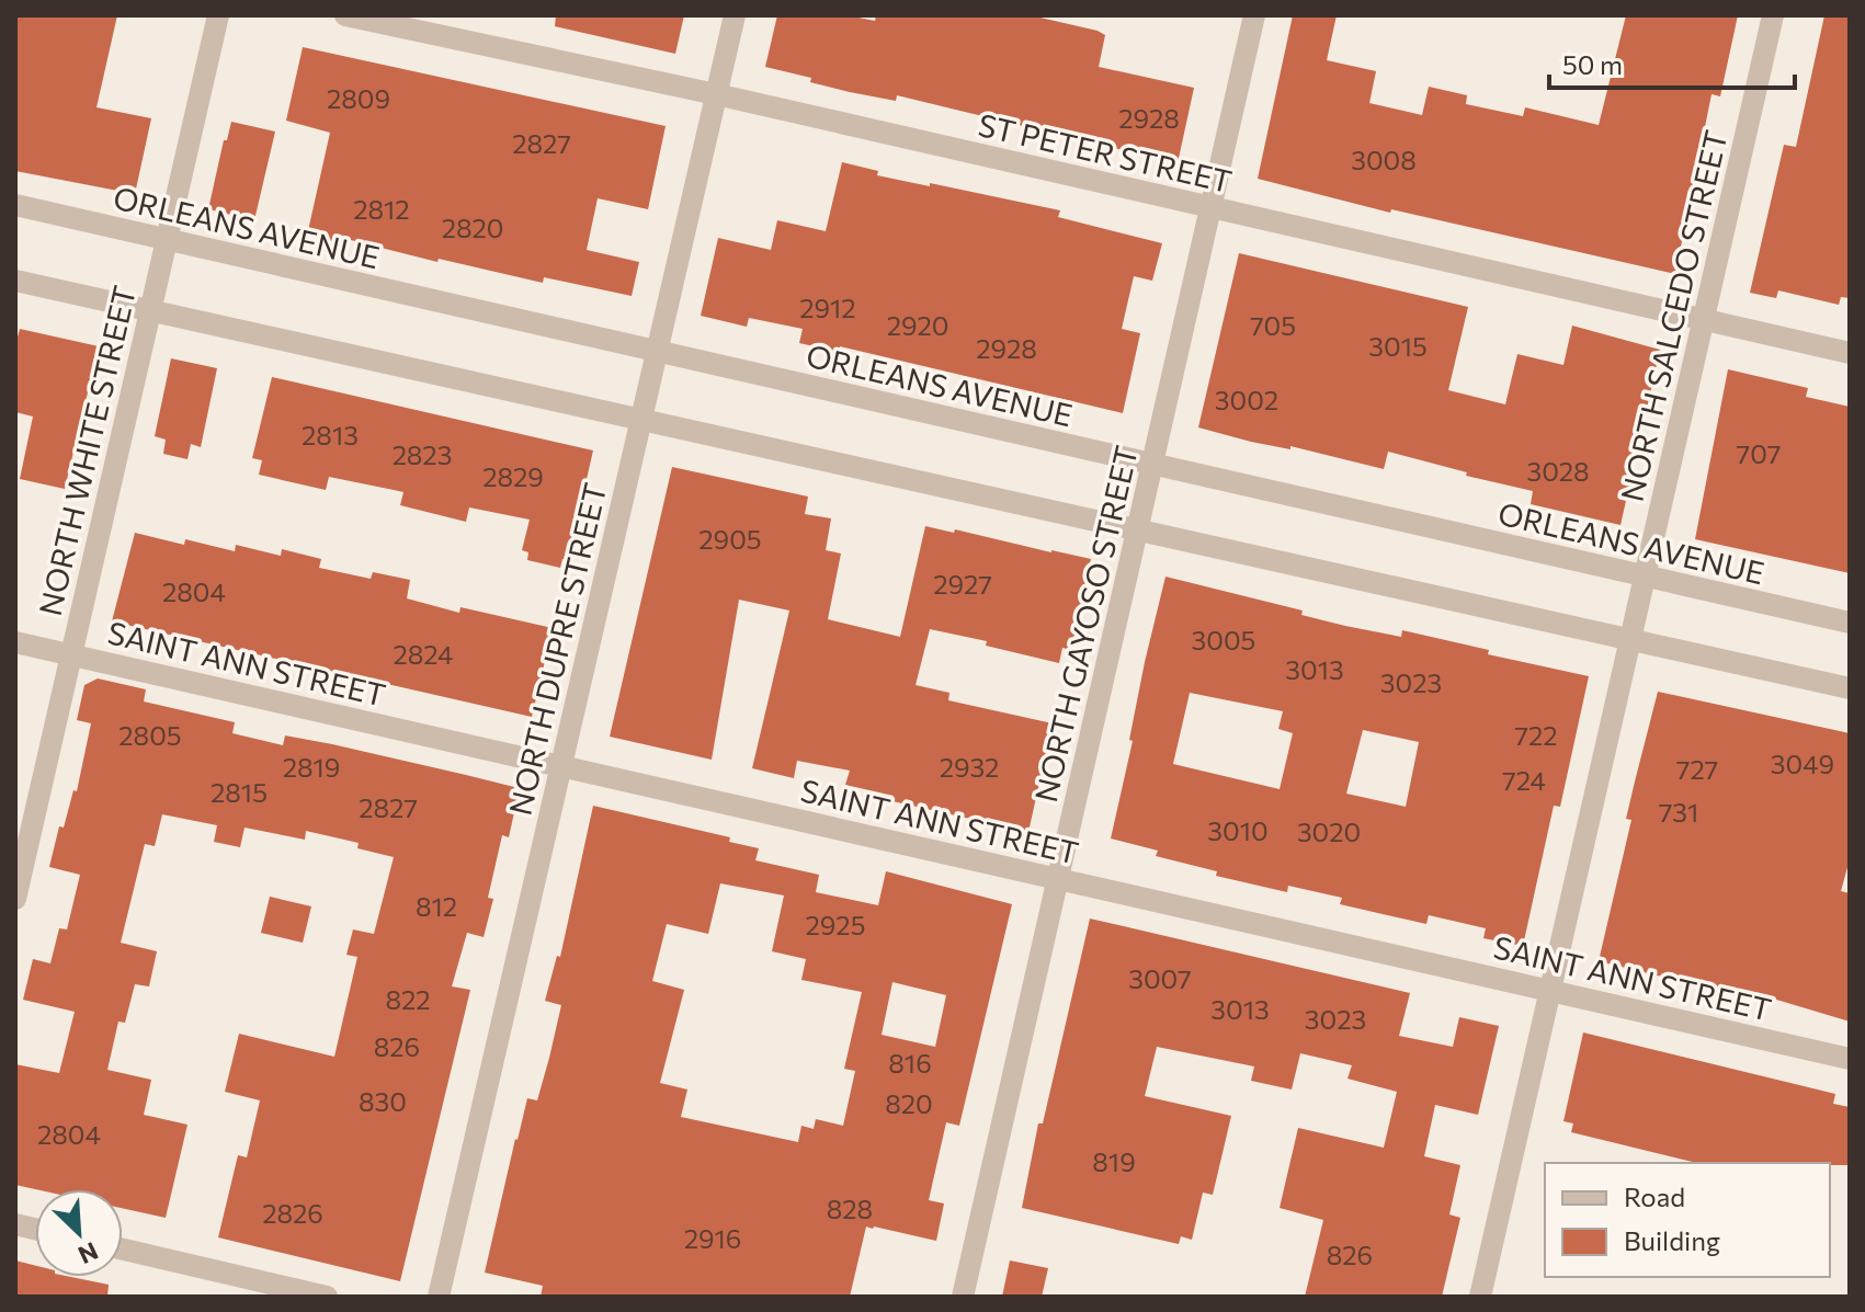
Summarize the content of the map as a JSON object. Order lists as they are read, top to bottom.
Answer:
{
  "streets": {
    "street": [
      "ST PETER STREET",
      "ORLEANS AVENUE",
      "NORTH SALCEDO STREET",
      "NORTH WHITE STREET",
      "NORTH GAYOSO STREET",
      "NORTH DUPRE STREET",
      "SAINT ANN STREET"
    ]
  },
  "crossings": [
    ["ST PETER STREET", "NORTH SALCEDO STREET"],
    ["ST PETER STREET", "NORTH GAYOSO STREET"],
    ["ST PETER STREET", "NORTH DUPRE STREET"],
    ["ORLEANS AVENUE", "NORTH SALCEDO STREET"],
    ["ORLEANS AVENUE", "NORTH WHITE STREET"],
    ["ORLEANS AVENUE", "NORTH GAYOSO STREET"],
    ["ORLEANS AVENUE", "NORTH DUPRE STREET"],
    ["NORTH SALCEDO STREET", "SAINT ANN STREET"],
    ["NORTH WHITE STREET", "SAINT ANN STREET"],
    ["NORTH GAYOSO STREET", "SAINT ANN STREET"],
    ["NORTH DUPRE STREET", "SAINT ANN STREET"]
  ],
  "house_numbers": [
    "2809",
    "2928",
    "2827",
    "3008",
    "2812",
    "2820",
    "2912",
    "2920",
    "705",
    "3015",
    "2928",
    "3002",
    "2813",
    "707",
    "2823",
    "3028",
    "2829",
    "2905",
    "2927",
    "2804",
    "3005",
    "2824",
    "3013",
    "3023",
    "2805",
    "722",
    "3049",
    "2819",
    "2932",
    "727",
    "724",
    "2815",
    "2827",
    "731",
    "3010",
    "3020",
    "812",
    "2925",
    "3007",
    "822",
    "3013",
    "3023",
    "826",
    "816",
    "830",
    "820",
    "2804",
    "819",
    "828",
    "2826",
    "2916",
    "826"
  ],
  "legend": ["Road", "Building"],
  "scale_bar": "50 m",
  "north": "bottom right"
}
